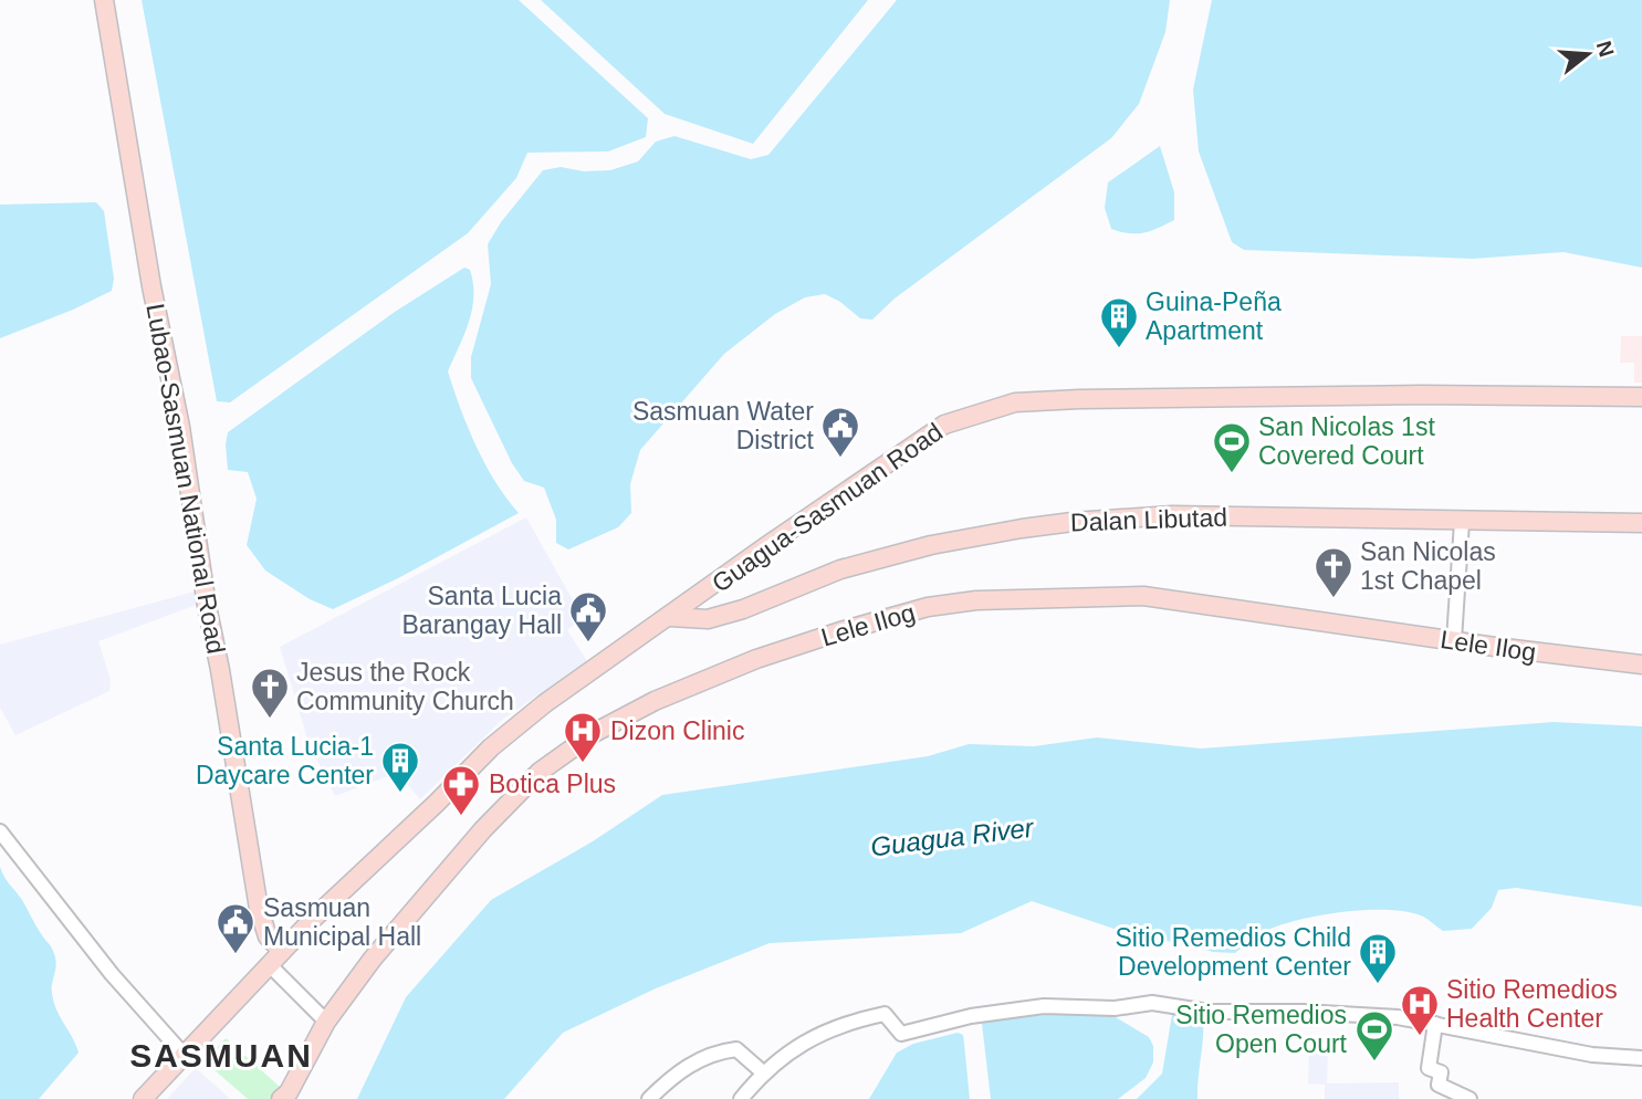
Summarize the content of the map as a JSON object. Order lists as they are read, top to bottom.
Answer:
{
  "streets": {
    "street": [
      "Lubao-Sasmuan National Road",
      "Guagua-Sasmuan Road",
      "Dalan Libutad",
      "Lele Ilog"
    ]
  },
  "crossings": [
    ["Lubao-Sasmuan National Road", "Guagua-Sasmuan Road"],
    ["Guagua-Sasmuan Road", "Dalan Libutad"]
  ],
  "districts": ["SASMUAN"],
  "water": ["Guagua River"],
  "places": {
    "building": ["Guina-Peña Apartment", "Santa Lucia-1 Daycare Center", "Sitio Remedios Child Development Center"],
    "public building": ["Sasmuan Water District", "Santa Lucia Barangay Hall", "Sasmuan Municipal Hall"],
    "sports": ["San Nicolas 1st Covered Court", "Sitio Remedios Open Court"],
    "church": ["San Nicolas 1st Chapel", "Jesus the Rock Community Church"],
    "hospital": ["Dizon Clinic", "Sitio Remedios Health Center"],
    "pharmacy": ["Botica Plus"]
  },
  "north": "right"
}
